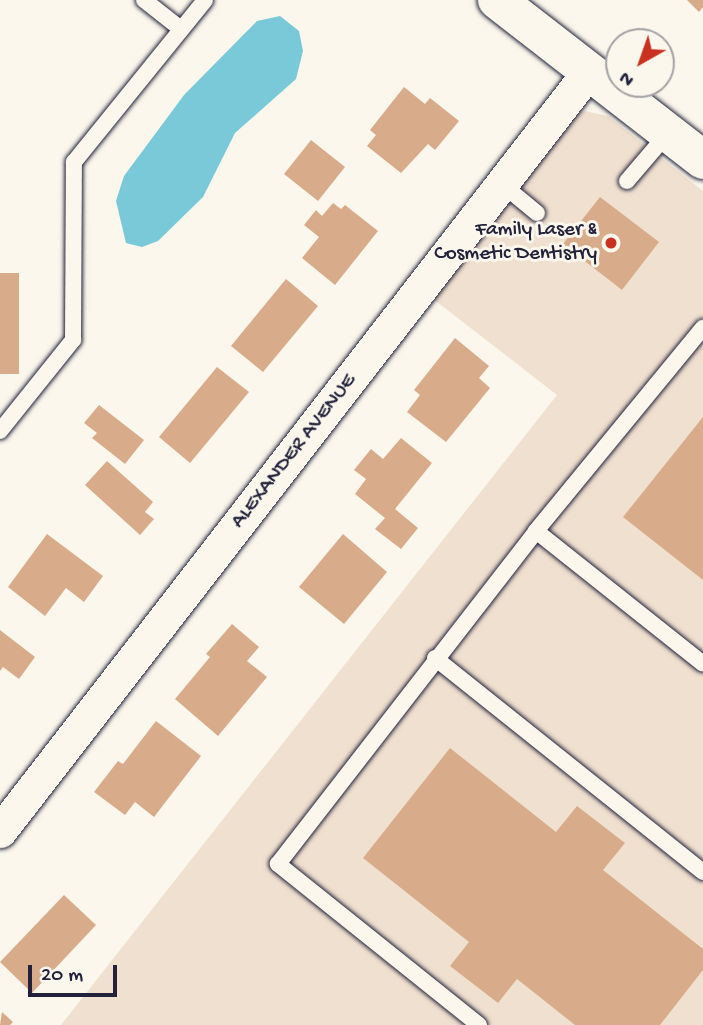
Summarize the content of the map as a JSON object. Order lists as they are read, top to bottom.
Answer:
{
  "streets": {
    "street": ["ALEXANDER AVENUE"]
  },
  "places": ["Family Laser & Cosmetic Dentistry"],
  "scale_bar": "20 m",
  "north": "bottom left"
}
